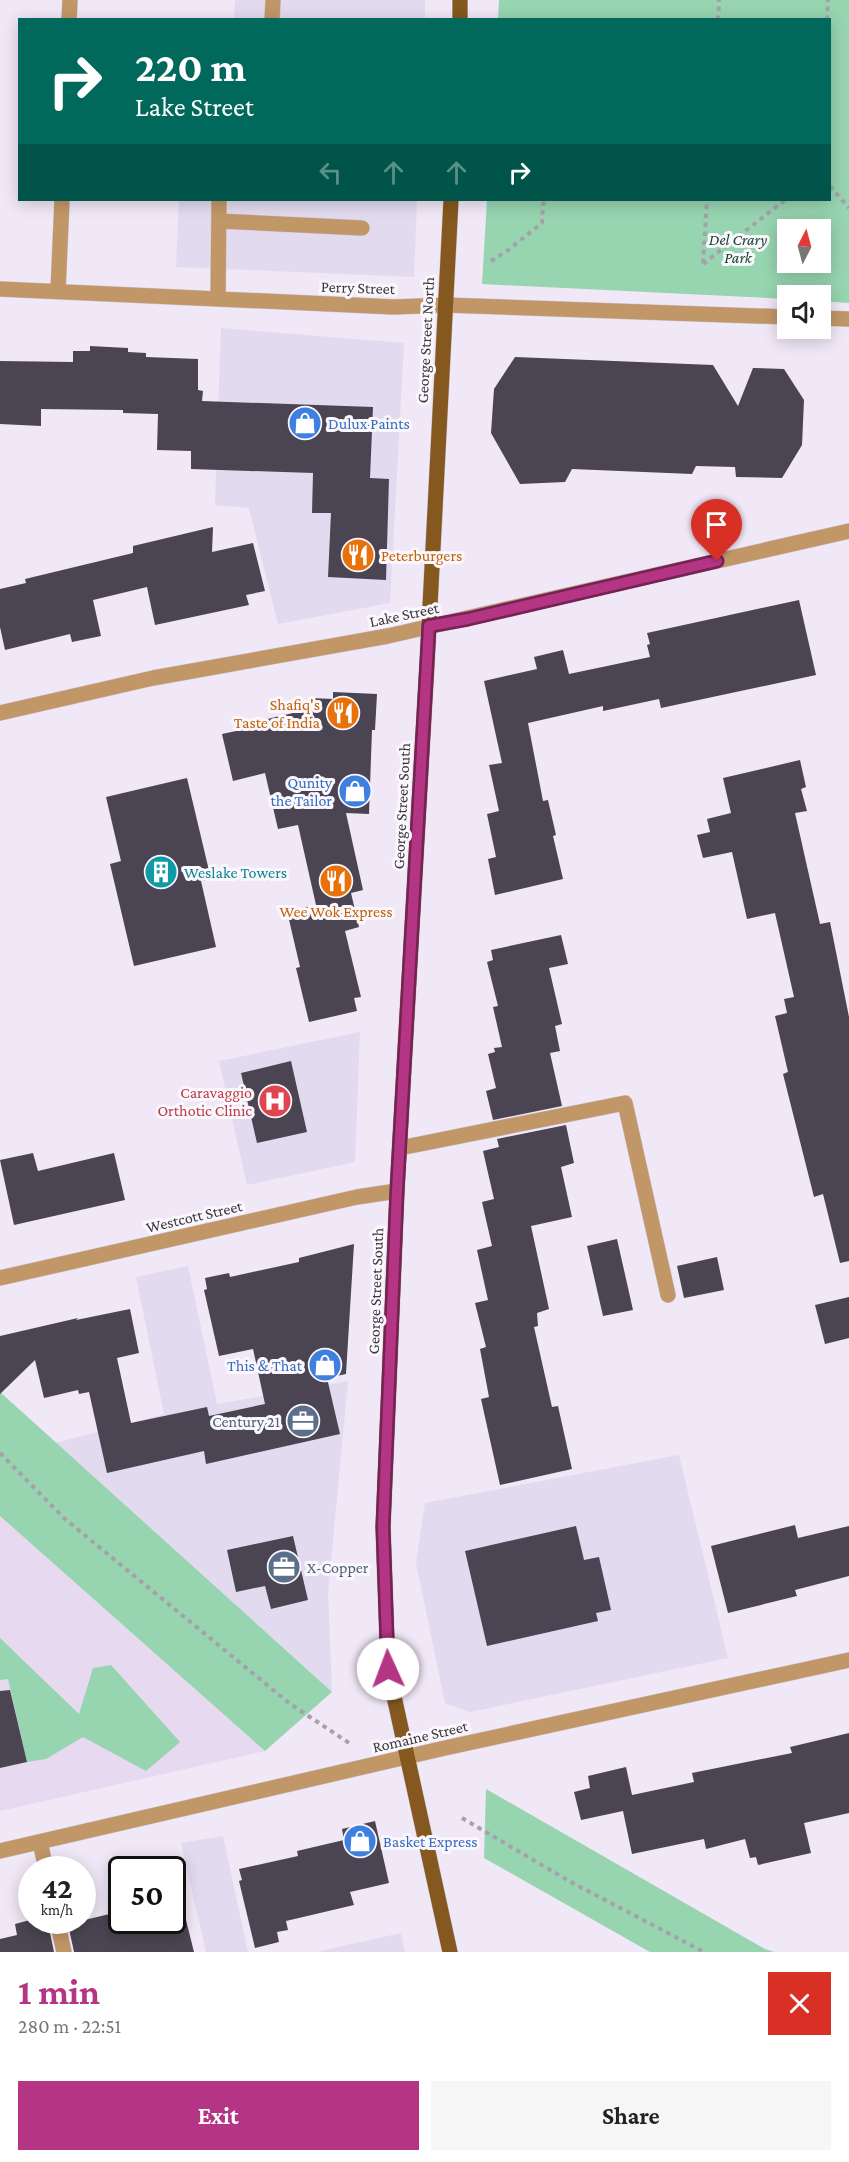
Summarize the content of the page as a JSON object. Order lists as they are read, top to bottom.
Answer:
{
  "streets": {
    "main road": ["George Street North", "George Street South"],
    "street": [
      "Perry Street",
      "Lake Street",
      "Westcott Street",
      "Romaine Street"
    ]
  },
  "crossings": [
    ["Perry Street", "George Street North"],
    ["George Street North", "Lake Street"],
    ["George Street North", "George Street South"],
    ["Lake Street", "George Street South"],
    ["George Street South", "Westcott Street"],
    ["George Street South", "Romaine Street"]
  ],
  "parks": ["Del Crary Park"],
  "places": {
    "shop": [
      "Dulux Paints",
      "Qunity the Tailor",
      "This & That",
      "Basket Express"
    ],
    "restaurant": ["Peterburgers", "Shafiq's Taste of India", "Wee Wok Express"],
    "building": ["Weslake Towers"],
    "hospital": ["Caravaggio Orthotic Clinic"],
    "office": ["Century 21", "X-Copper"]
  },
  "north": "top",
  "page": {
    "turn": ["220 m", "Lake Street"],
    "speed": "42 km/h",
    "limit": "50",
    "heading": ["1 min", "280 m · 22:51"],
    "buttons": ["Exit", "Share"]
  }
}
